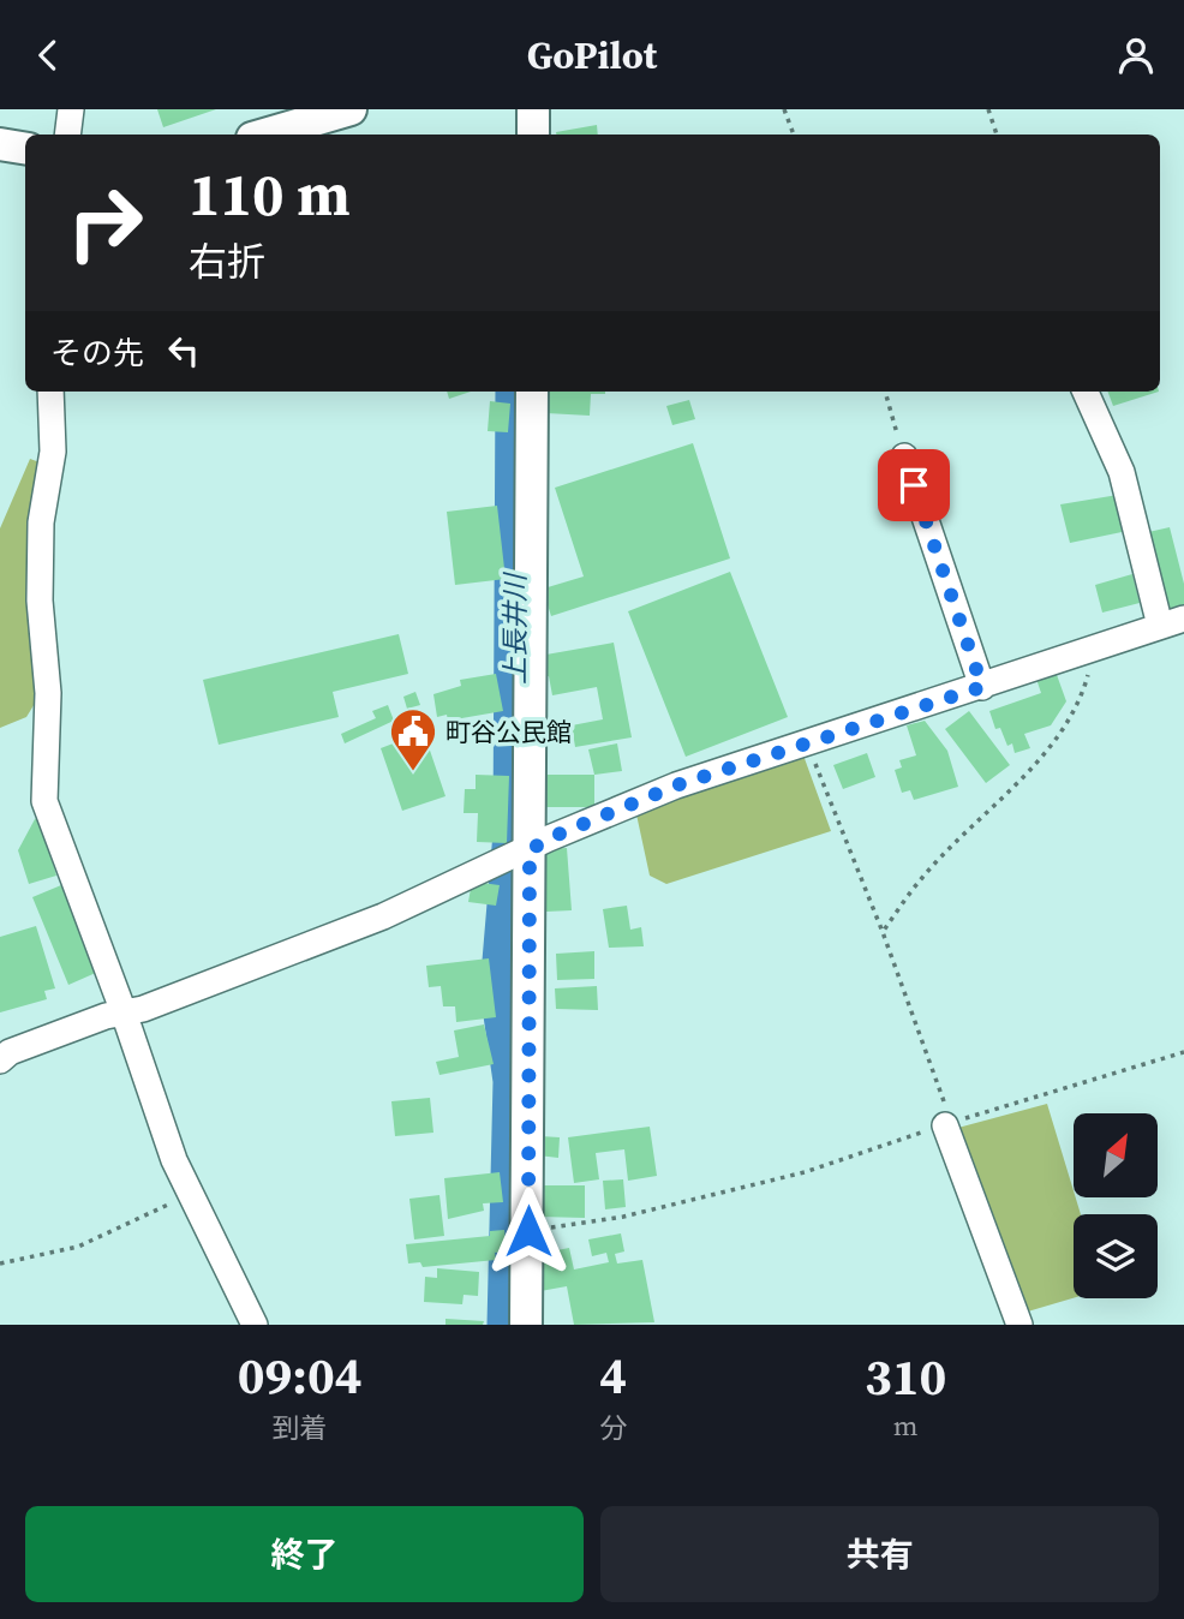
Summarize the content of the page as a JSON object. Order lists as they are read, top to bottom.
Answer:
{
  "water": ["上長井川"],
  "places": {
    "public building": ["町谷公民館"]
  },
  "north": "top right",
  "page": {
    "header": "GoPilot",
    "turn": ["110 m", "右折"],
    "then": "その先",
    "eta": [
      "09:04",
      "到着",
      "4",
      "分",
      "310",
      "m"
    ],
    "buttons": ["終了", "共有"]
  }
}
